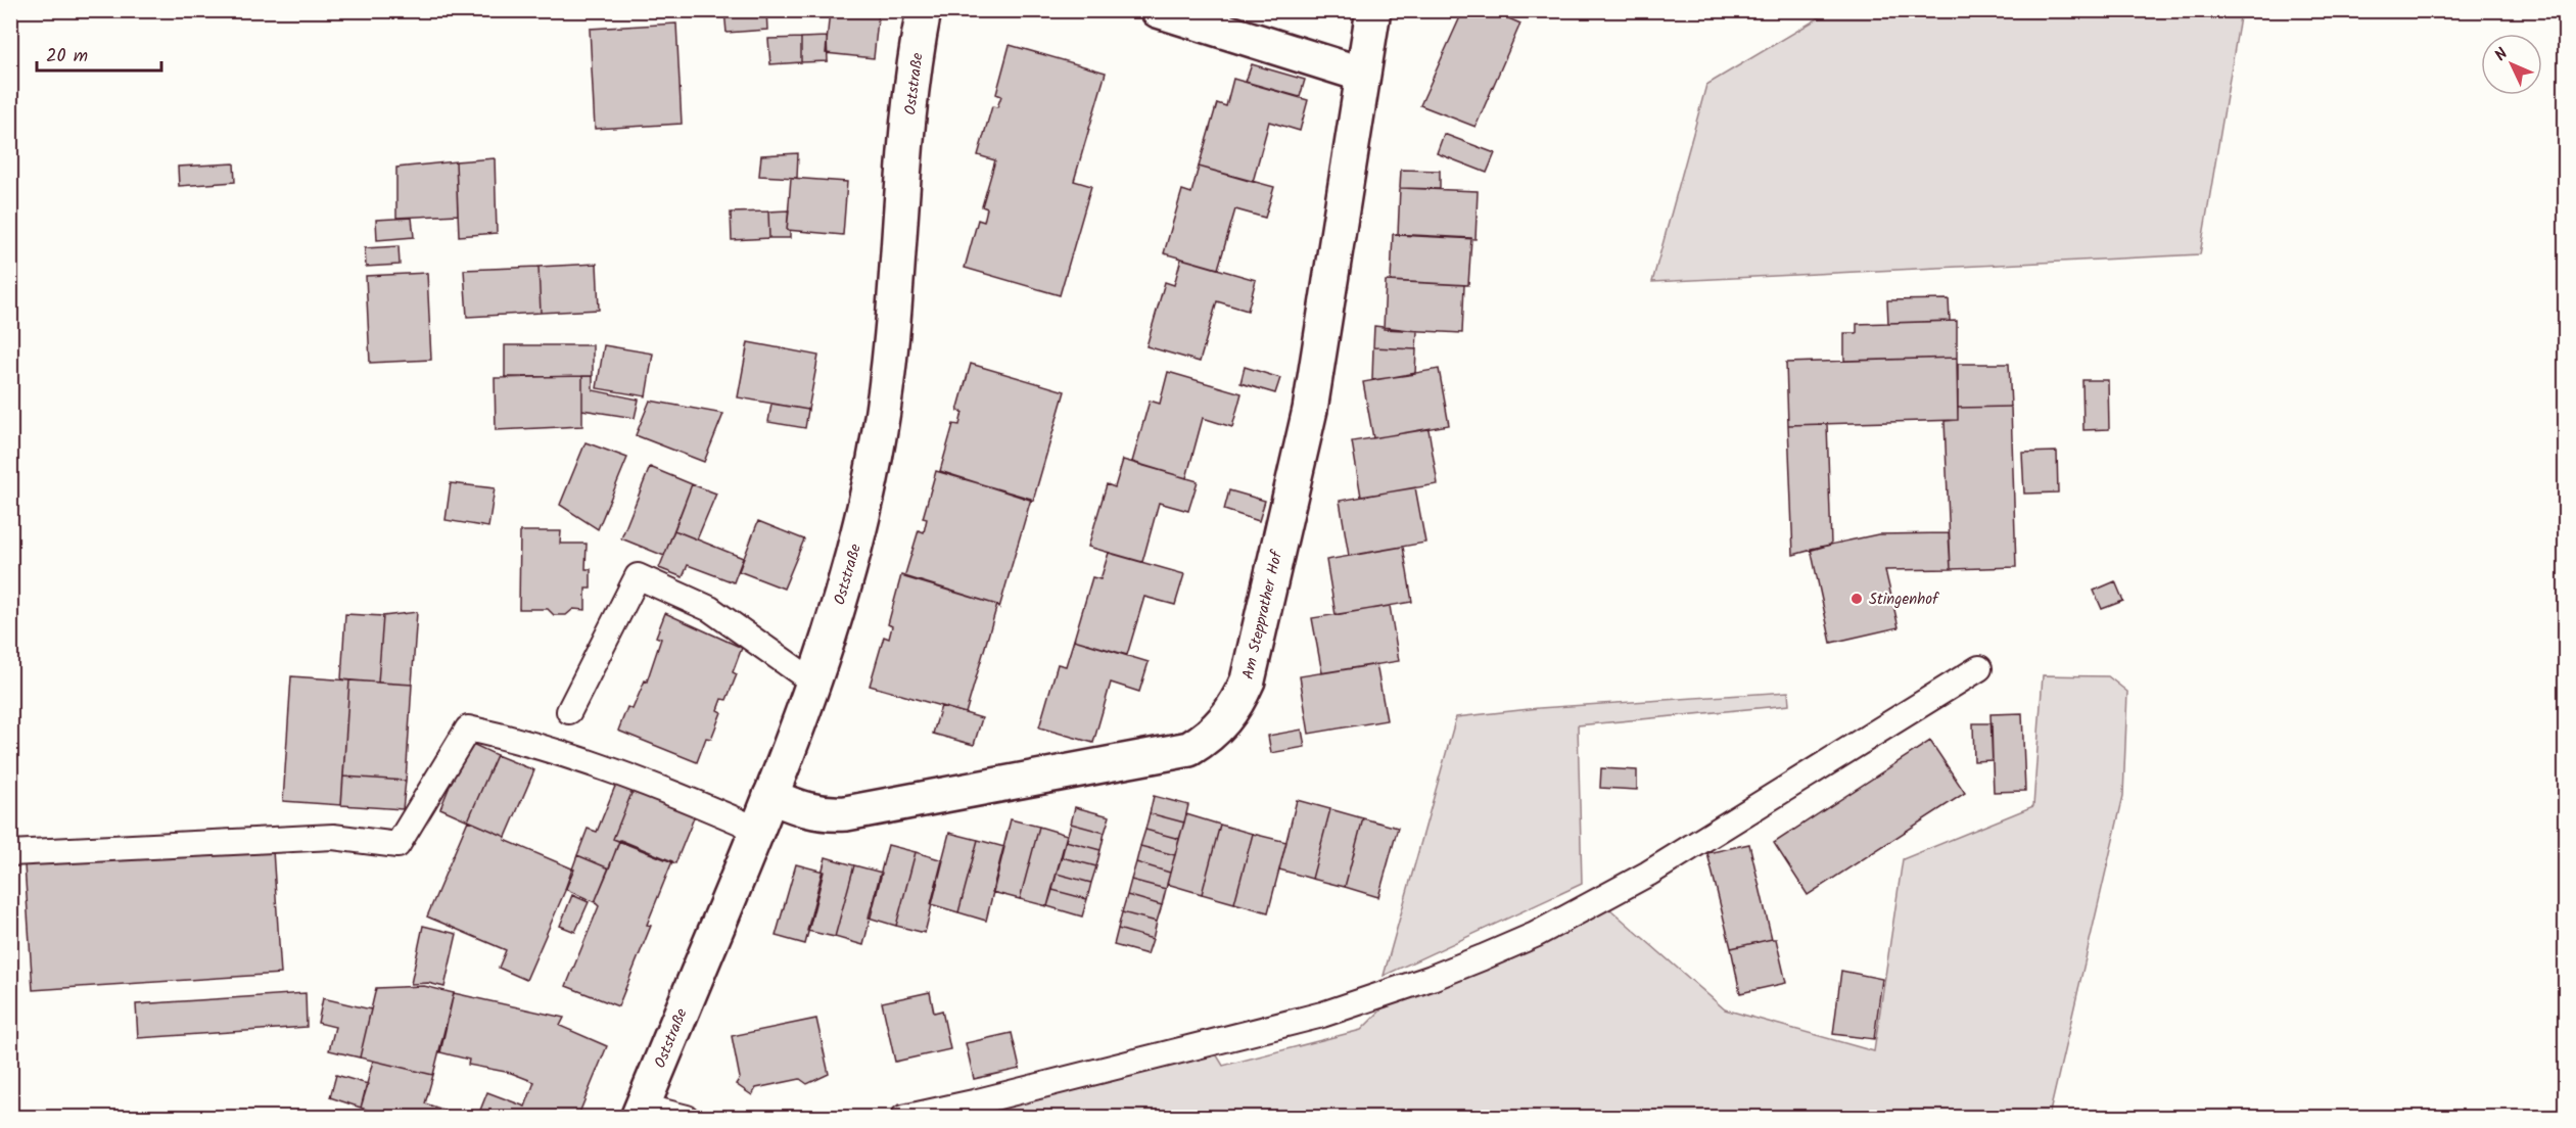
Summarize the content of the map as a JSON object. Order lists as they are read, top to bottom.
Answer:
{
  "streets": {
    "street": ["Oststraße", "Am Stepprather Hof"]
  },
  "crossings": [
    ["Oststraße", "Am Stepprather Hof"]
  ],
  "places": ["Stingenhof"],
  "scale_bar": "20 m",
  "north": "top left"
}
